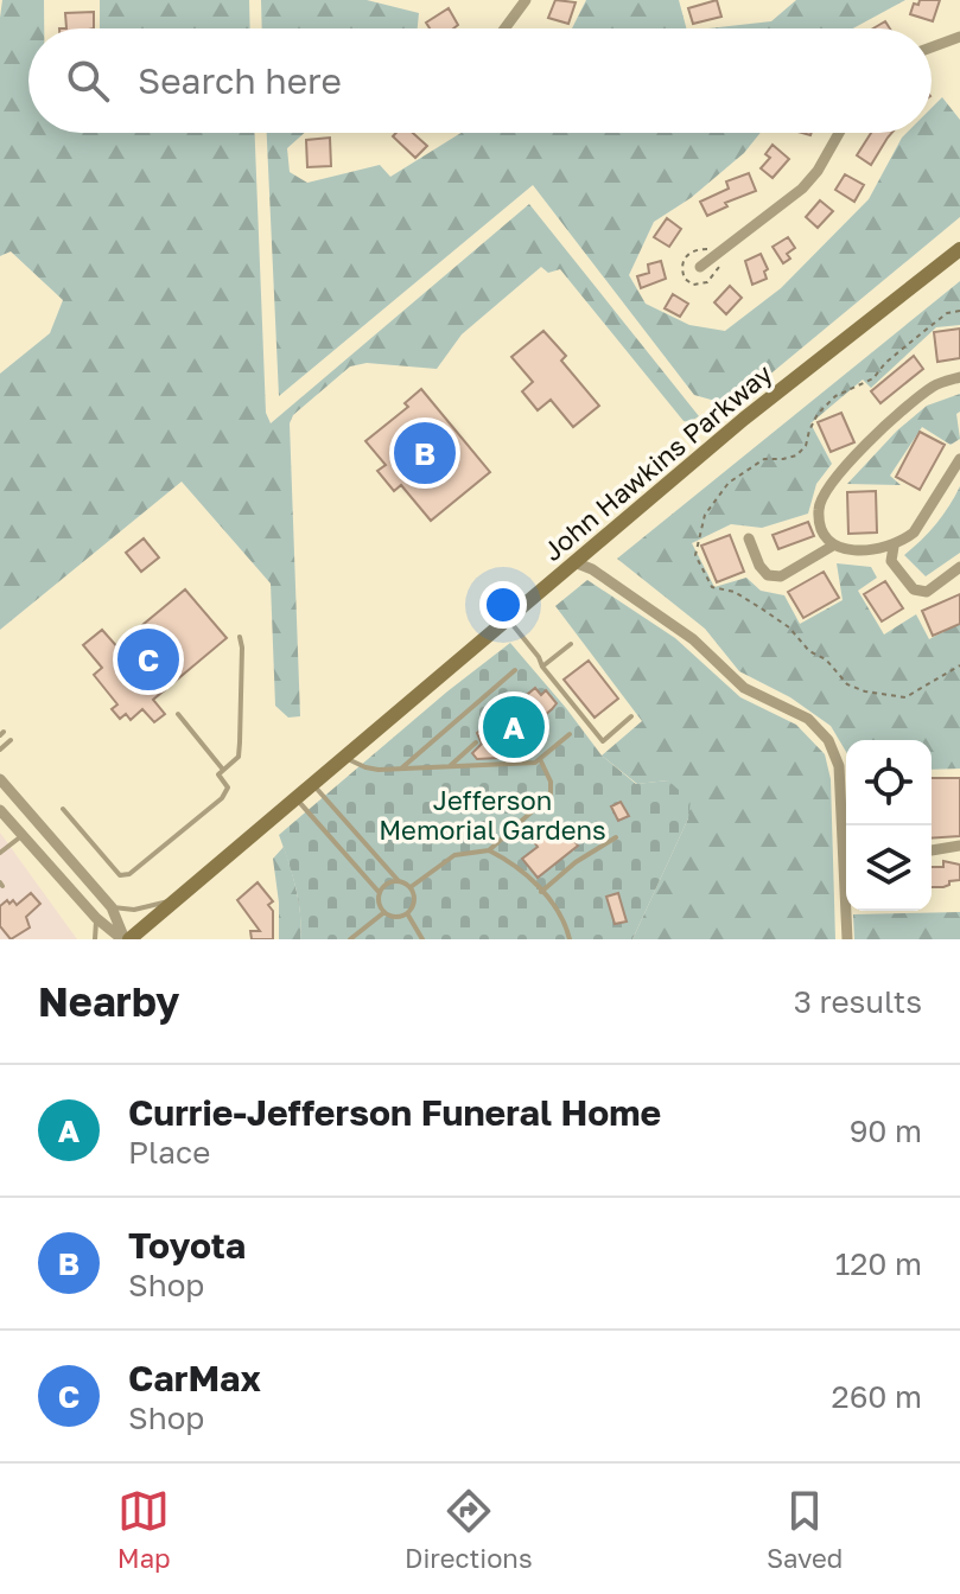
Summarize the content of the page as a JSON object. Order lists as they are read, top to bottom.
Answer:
{
  "streets": {
    "main road": ["John Hawkins Parkway"]
  },
  "parks": ["Jefferson Memorial Gardens"],
  "page": {
    "search": "Search here",
    "pins": ["B", "C", "A"],
    "heading": ["Nearby", "3 results"],
    "list": [
      {
        "mark": "A",
        "name": "Currie-Jefferson Funeral Home",
        "note": "Place",
        "value": "90 m"
      },
      {
        "mark": "B",
        "name": "Toyota",
        "note": "Shop",
        "value": "120 m"
      },
      {
        "mark": "C",
        "name": "CarMax",
        "note": "Shop",
        "value": "260 m"
      }
    ],
    "nav": ["Map", "Directions", "Saved"]
  }
}
